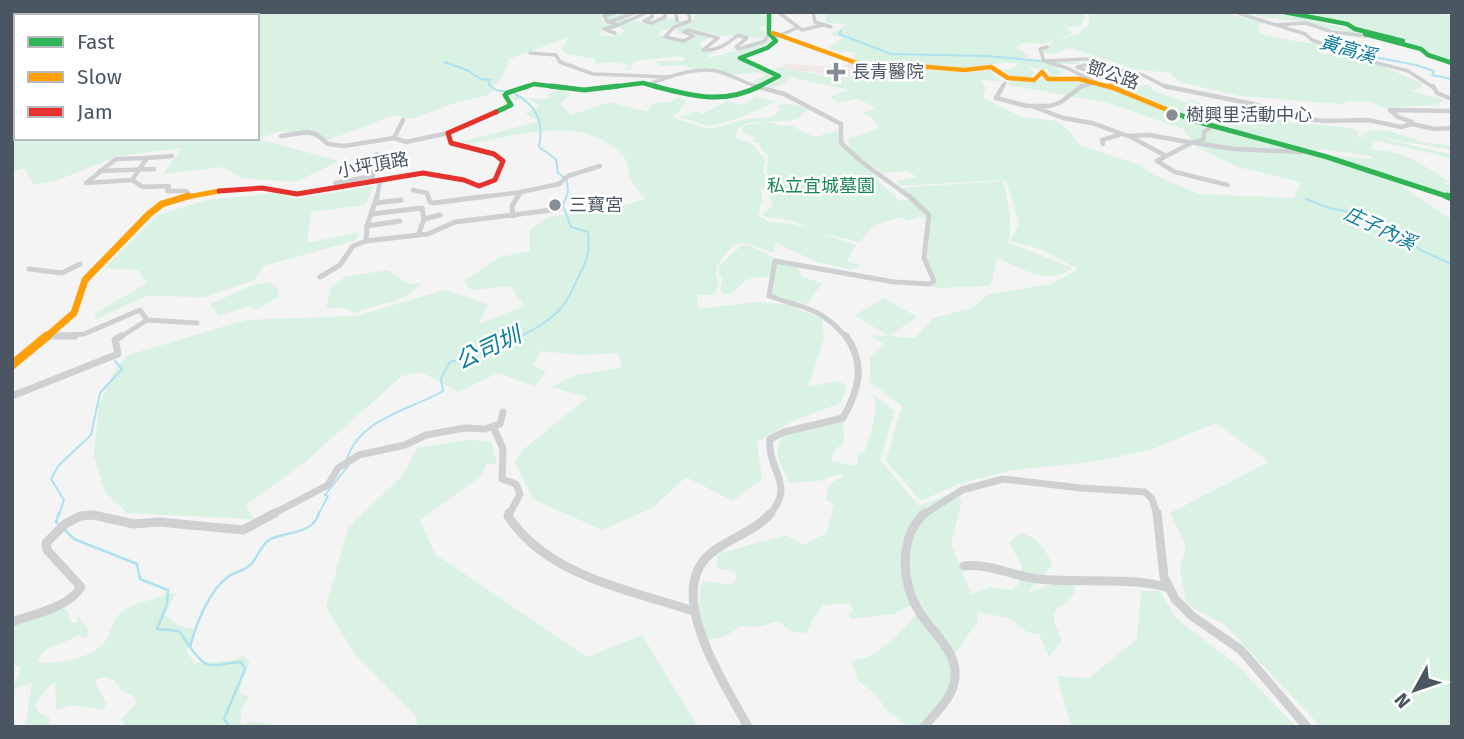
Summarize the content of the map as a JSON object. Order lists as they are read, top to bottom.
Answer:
{
  "streets": {
    "street": ["鄧公路", "小坪頂路"]
  },
  "water": ["黃高溪", "庄子內溪", "公司圳"],
  "parks": ["私立宜城墓園"],
  "places": {
    "health": ["長青醫院"],
    "other": ["樹興里活動中心", "三寶宮"]
  },
  "legend": ["Fast", "Slow", "Jam"],
  "north": "bottom left"
}
